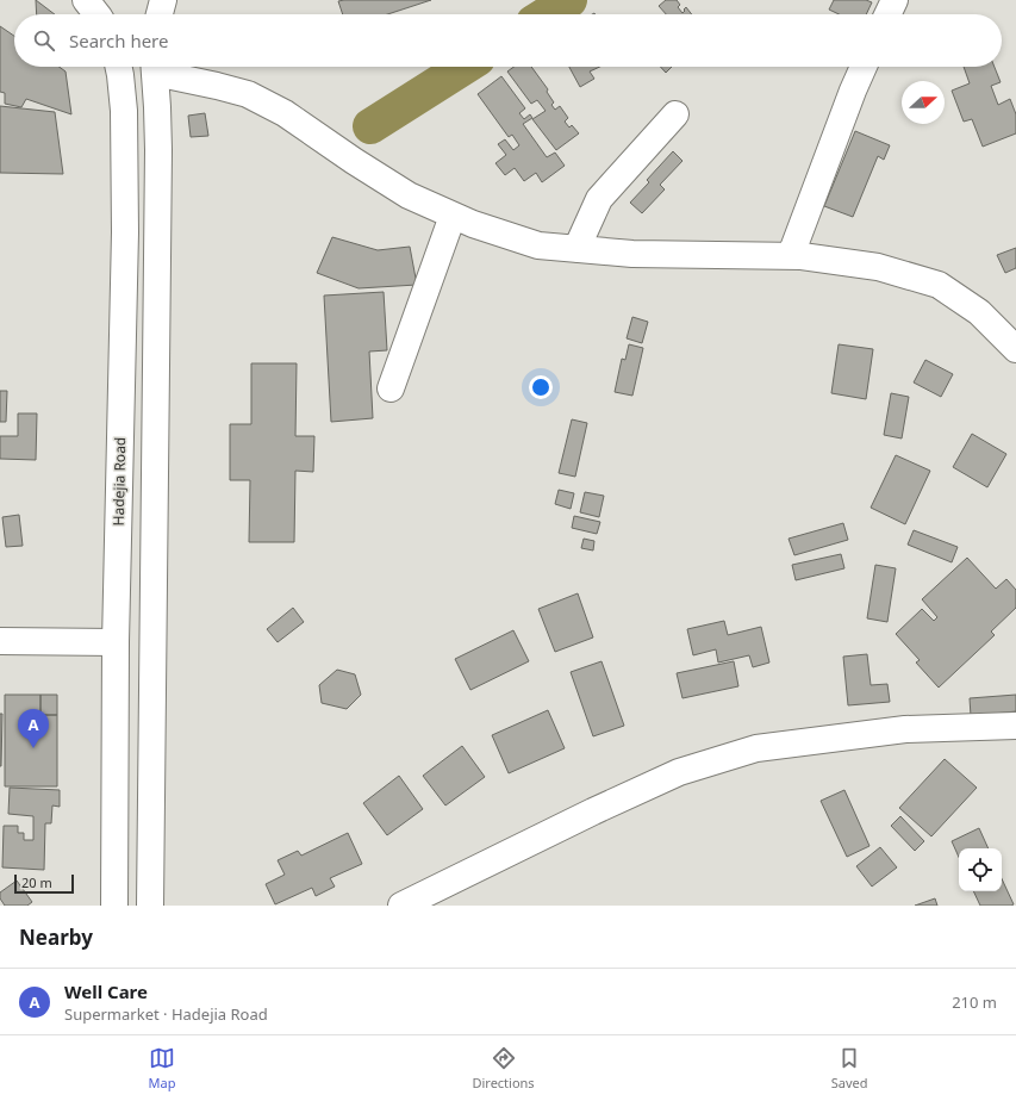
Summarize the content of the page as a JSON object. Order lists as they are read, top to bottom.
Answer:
{
  "streets": {
    "street": ["Hadejia Road"]
  },
  "scale_bar": "20 m",
  "north": "right",
  "page": {
    "search": "Search here",
    "pins": "A",
    "scale": "20 m",
    "heading": "Nearby",
    "list": [
      {
        "mark": "A",
        "name": "Well Care",
        "note": "Supermarket · Hadejia Road",
        "value": "210 m"
      }
    ],
    "nav": ["Map", "Directions", "Saved"]
  }
}
